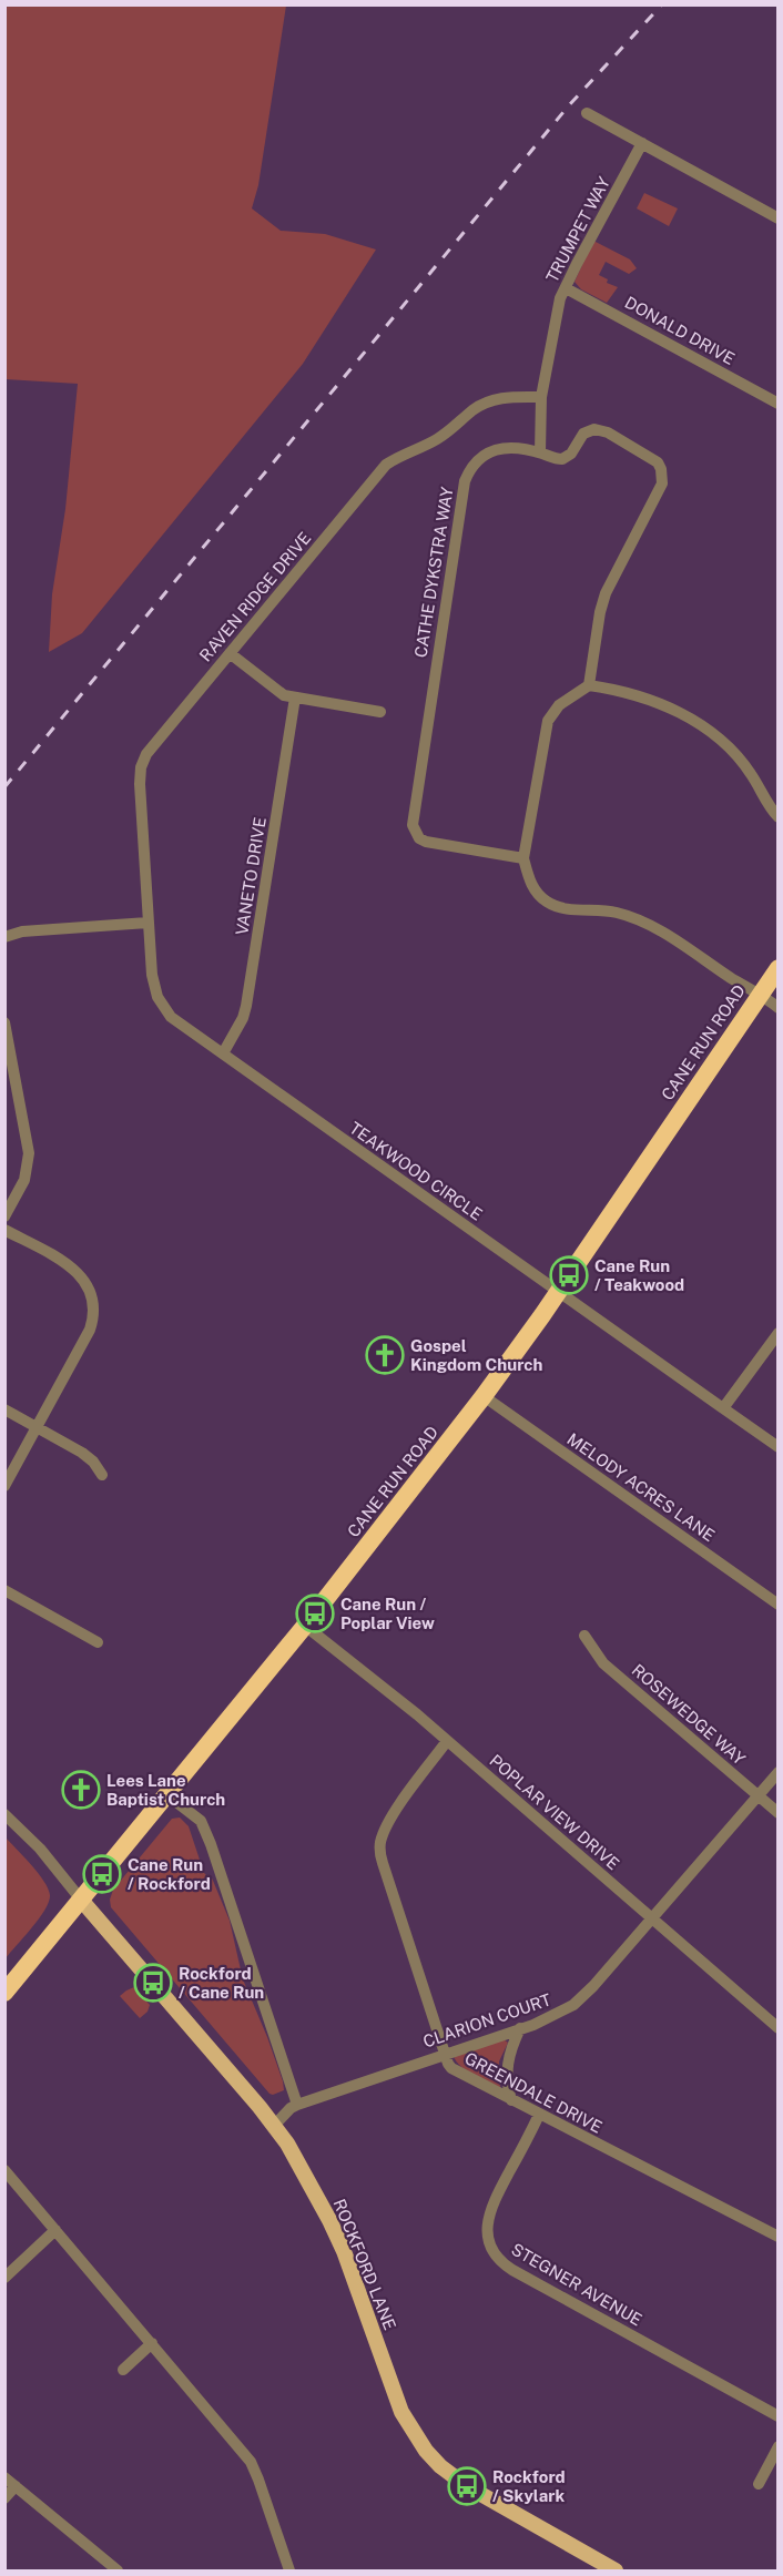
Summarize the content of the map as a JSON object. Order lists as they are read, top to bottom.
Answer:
{
  "streets": {
    "highway": ["CANE RUN ROAD"],
    "main road": ["ROCKFORD LANE"],
    "street": [
      "TRUMPET WAY",
      "DONALD DRIVE",
      "CATHE DYKSTRA WAY",
      "RAVEN RIDGE DRIVE",
      "VANETO DRIVE",
      "TEAKWOOD CIRCLE",
      "MELODY ACRES LANE",
      "ROSEWEDGE WAY",
      "POPLAR VIEW DRIVE",
      "CLARION COURT",
      "GREENDALE DRIVE",
      "STEGNER AVENUE"
    ]
  },
  "crossings": [
    ["TRUMPET WAY", "DONALD DRIVE"],
    ["TRUMPET WAY", "CATHE DYKSTRA WAY"],
    ["TRUMPET WAY", "RAVEN RIDGE DRIVE"],
    ["RAVEN RIDGE DRIVE", "TEAKWOOD CIRCLE"],
    ["VANETO DRIVE", "TEAKWOOD CIRCLE"],
    ["CANE RUN ROAD", "TEAKWOOD CIRCLE"],
    ["CANE RUN ROAD", "MELODY ACRES LANE"],
    ["CANE RUN ROAD", "POPLAR VIEW DRIVE"],
    ["CANE RUN ROAD", "ROCKFORD LANE"],
    ["ROSEWEDGE WAY", "CLARION COURT"],
    ["POPLAR VIEW DRIVE", "CLARION COURT"],
    ["POPLAR VIEW DRIVE", "GREENDALE DRIVE"],
    ["CLARION COURT", "GREENDALE DRIVE"],
    ["CLARION COURT", "ROCKFORD LANE"],
    ["GREENDALE DRIVE", "STEGNER AVENUE"]
  ],
  "places": {
    "bus stop": [
      "Cane Run / Teakwood",
      "Cane Run / Poplar View",
      "Cane Run / Rockford",
      "Rockford / Cane Run",
      "Rockford / Skylark"
    ],
    "church": ["Gospel Kingdom Church", "Lees Lane Baptist Church"]
  }
}
